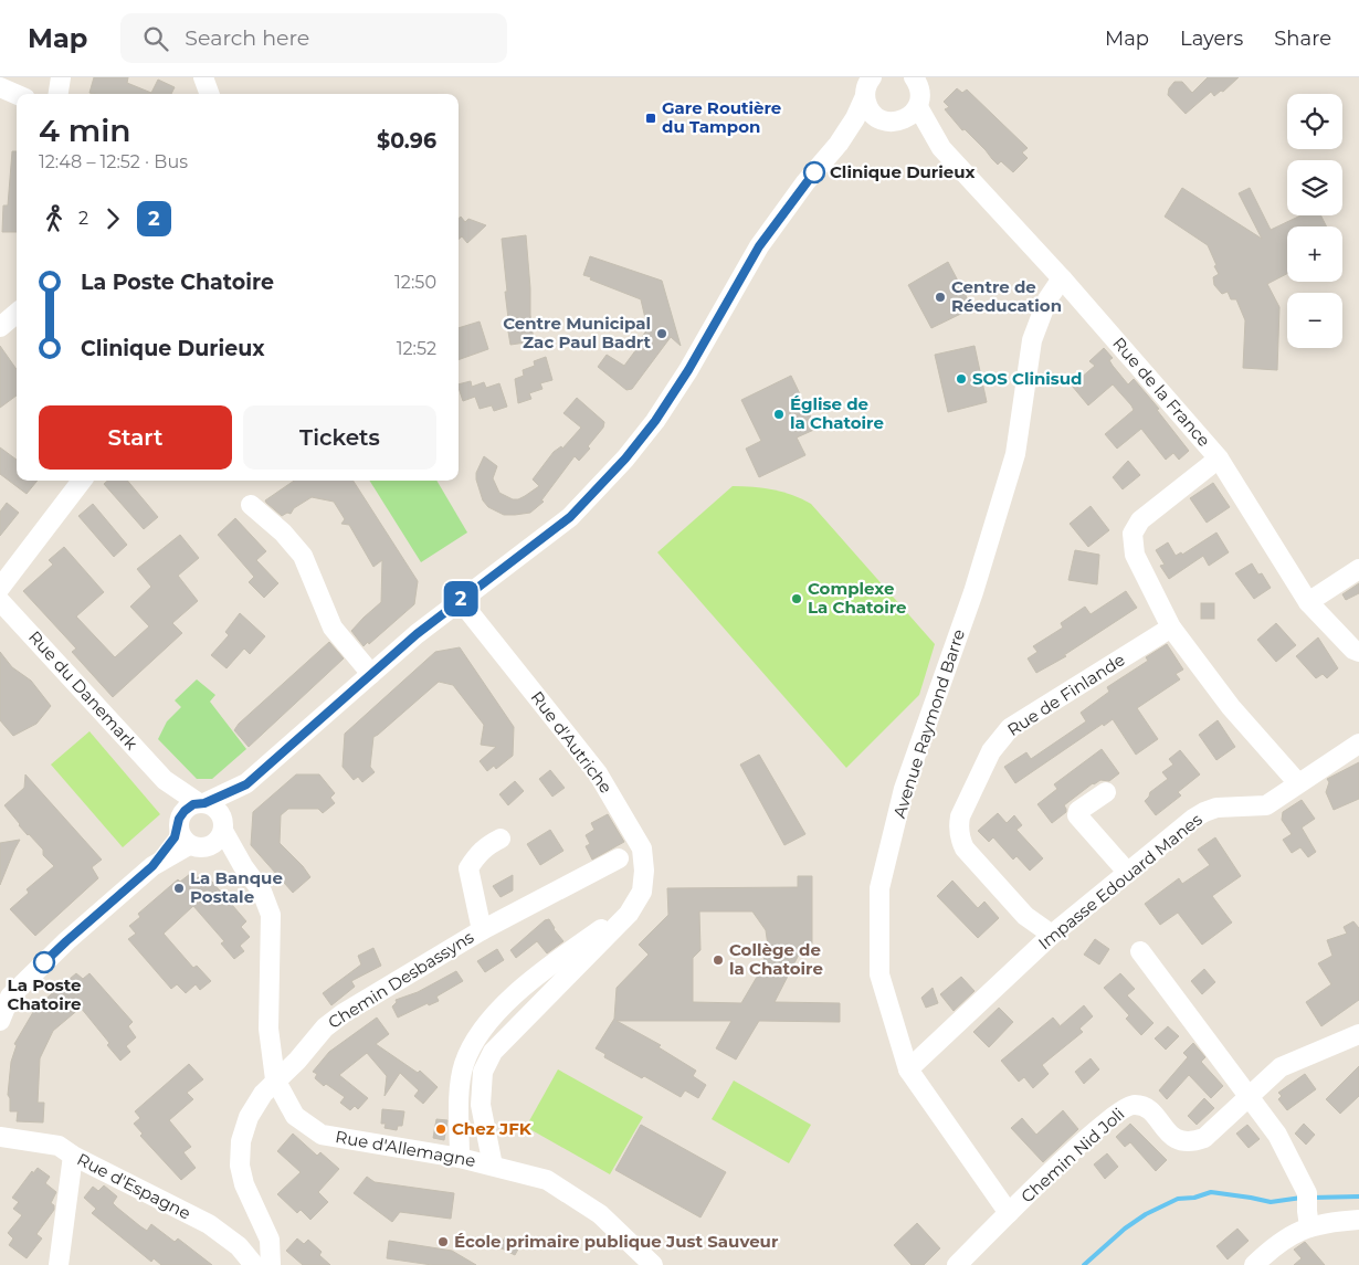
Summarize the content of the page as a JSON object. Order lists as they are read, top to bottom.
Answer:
{
  "streets": {
    "street": [
      "Rue de la France",
      "Rue du Danemark",
      "Rue de Finlande",
      "Avenue Raymond Barre",
      "Rue d'Autriche",
      "Impasse Edouard Manes",
      "Chemin Desbassyns",
      "Rue d'Allemagne",
      "Chemin Nid Joli",
      "Rue d'Espagne"
    ]
  },
  "crossings": [
    ["Rue de la France", "Avenue Raymond Barre"],
    ["Rue du Danemark", "Rue d'Allemagne"],
    ["Rue de Finlande", "Impasse Edouard Manes"],
    ["Avenue Raymond Barre", "Impasse Edouard Manes"],
    ["Avenue Raymond Barre", "Chemin Nid Joli"],
    ["Rue d'Autriche", "Rue d'Allemagne"],
    ["Chemin Desbassyns", "Rue d'Allemagne"],
    ["Chemin Desbassyns", "Rue d'Espagne"]
  ],
  "places": {
    "transit": ["Gare Routière du Tampon"],
    "other": [
      "Clinique Durieux",
      "Centre de Réeducation",
      "Centre Municipal Zac Paul Badrt",
      "SOS Clinisud",
      "Église de la Chatoire",
      "Complexe La Chatoire",
      "La Banque Postale",
      "Collège de la Chatoire",
      "La Poste Chatoire",
      "Chez JFK",
      "École primaire publique Just Sauveur"
    ]
  },
  "lines": ["bus line 2"],
  "page": {
    "header": "Map",
    "search": "Search here",
    "nav": ["Map", "Layers", "Share"],
    "on_map": "2",
    "map_buttons": ["+", "−"],
    "heading": ["4 min", "12:48 – 12:52 · Bus", "$0.96"],
    "legs": ["2", "2"],
    "list": [
      {
        "name": "La Poste Chatoire",
        "value": "12:50"
      },
      {
        "name": "Clinique Durieux",
        "value": "12:52"
      }
    ],
    "buttons": ["Start", "Tickets"]
  }
}
